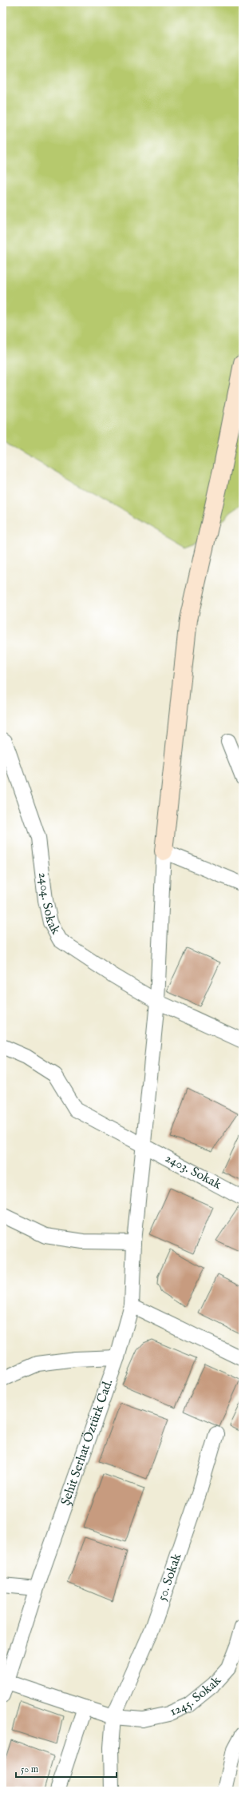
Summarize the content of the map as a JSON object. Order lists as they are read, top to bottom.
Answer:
{
  "streets": {
    "street": [
      "2404. Sokak",
      "2403. Sokak",
      "Şehit Serhat Öztürk Cad.",
      "50. Sokak",
      "1245. Sokak"
    ]
  },
  "crossings": [
    ["2404. Sokak", "Şehit Serhat Öztürk Cad."],
    ["2403. Sokak", "Şehit Serhat Öztürk Cad."],
    ["Şehit Serhat Öztürk Cad.", "1245. Sokak"],
    ["50. Sokak", "1245. Sokak"]
  ],
  "scale_bar": "50 m"
}
